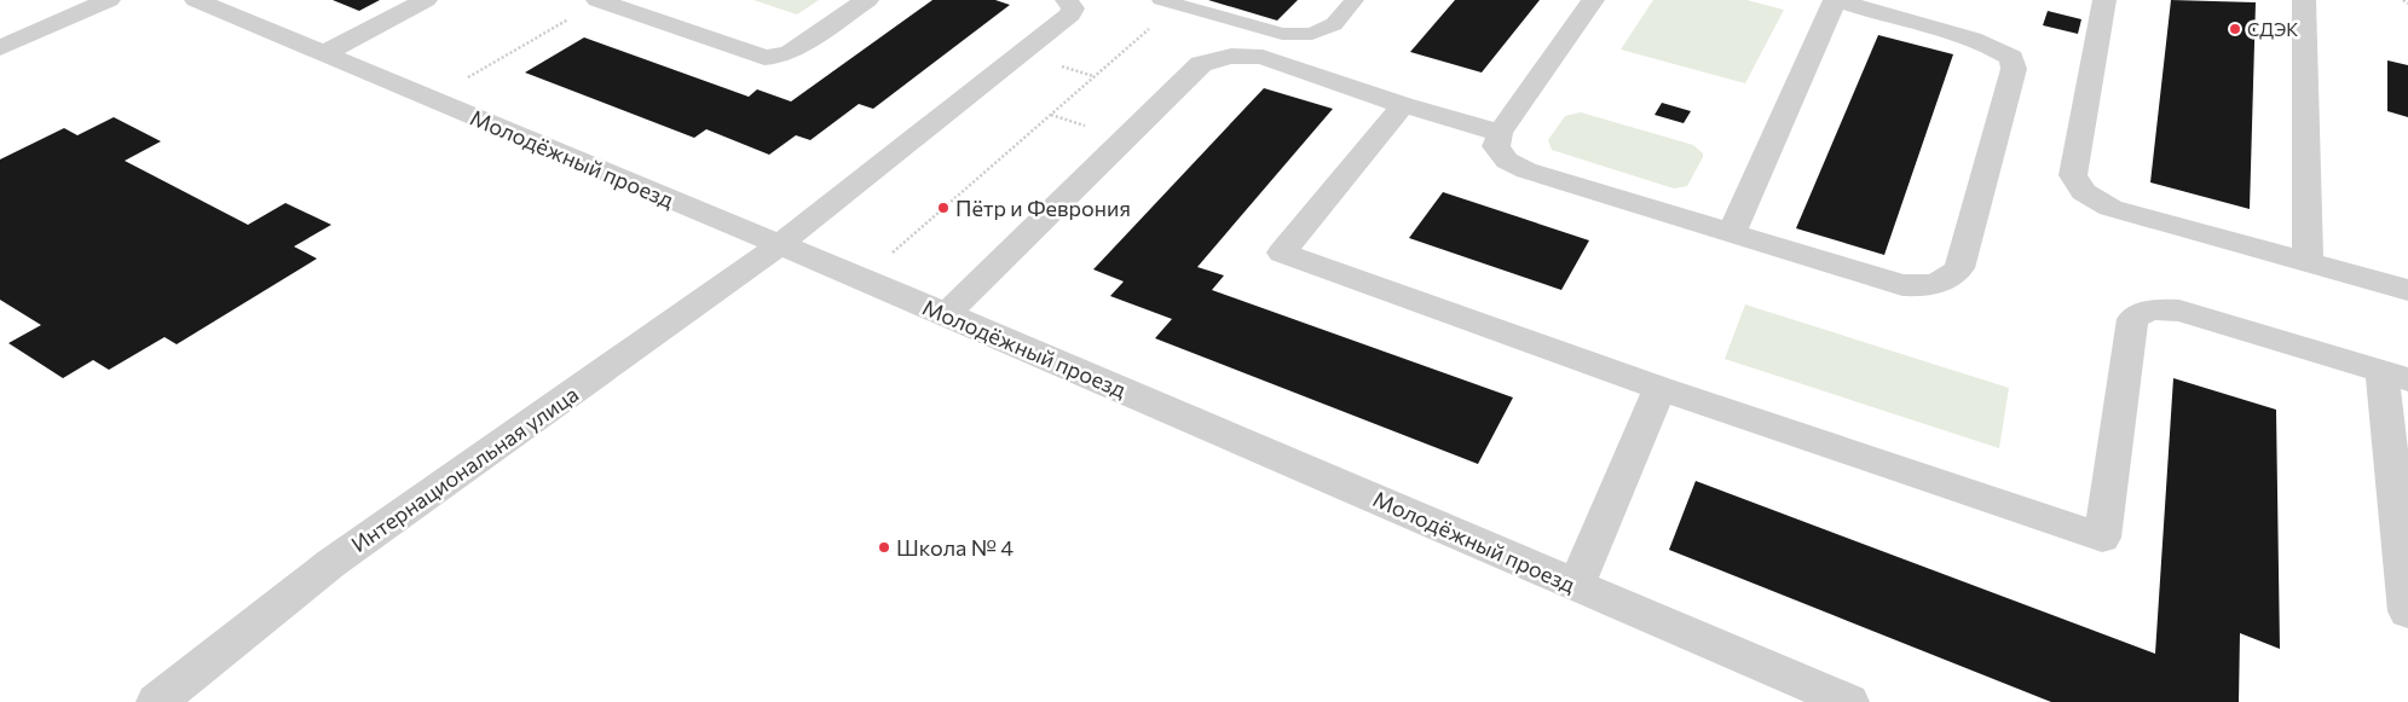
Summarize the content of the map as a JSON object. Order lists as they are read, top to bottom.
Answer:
{
  "streets": {
    "street": ["Молодёжный проезд", "Интернациональная улица"]
  },
  "crossings": [
    ["Молодёжный проезд", "Интернациональная улица"]
  ],
  "places": ["СДЭК", "Пётр и Феврония", "Школа № 4"]
}
